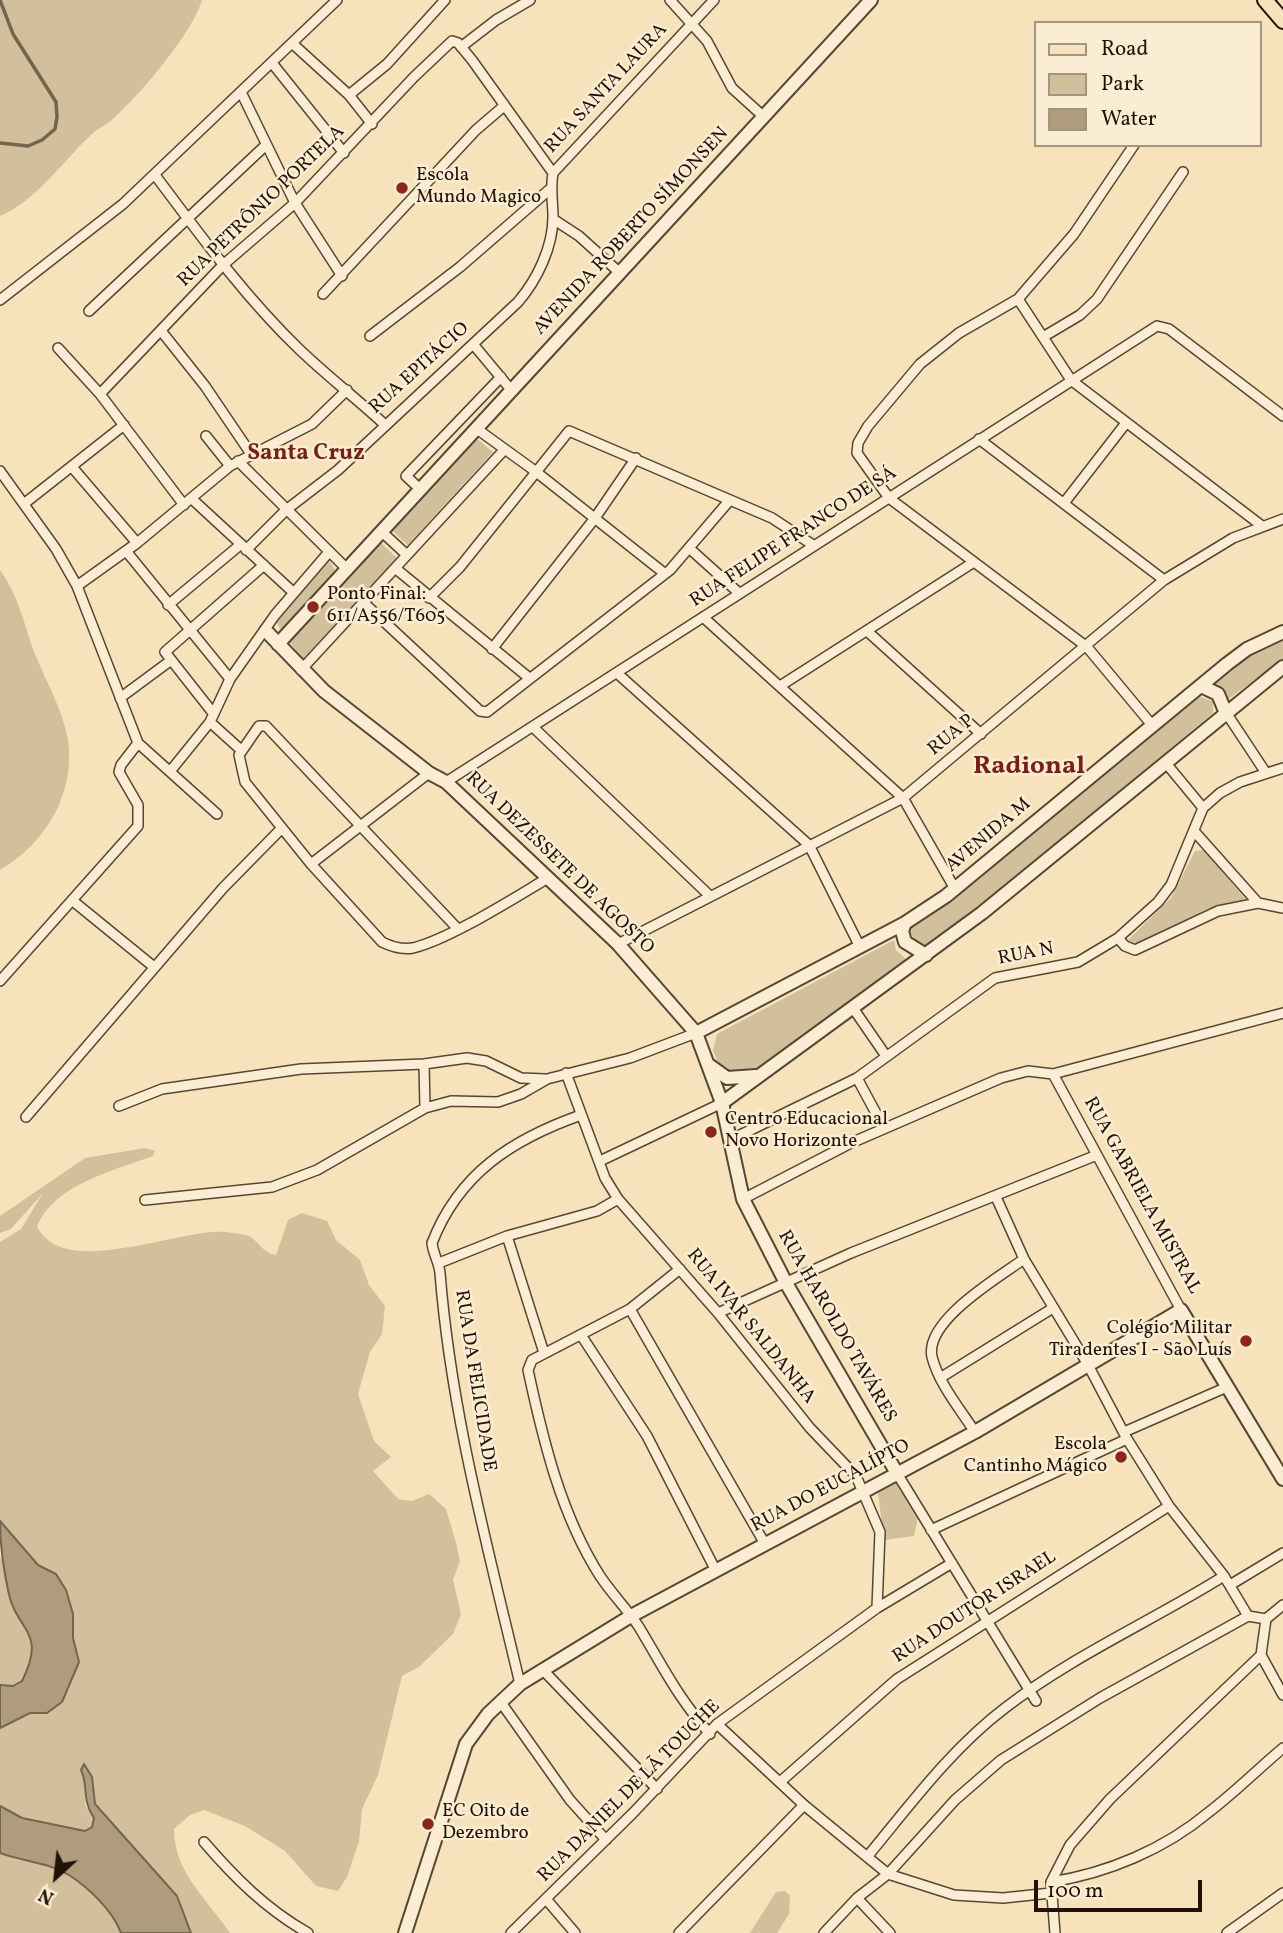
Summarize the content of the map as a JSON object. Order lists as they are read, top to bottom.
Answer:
{
  "streets": {
    "street": [
      "RUA SANTA LAURA",
      "RUA PETRÔNIO PORTELA",
      "AVENIDA ROBERTO SÍMONSEN",
      "RUA EPITÁCIO",
      "RUA FELIPE FRANCO DE SÁ",
      "RUA P",
      "AVENIDA M",
      "RUA DEZESSETE DE AGOSTO",
      "RUA N",
      "RUA GABRIELA MISTRAL",
      "RUA IVAR SALDANHA",
      "RUA HAROLDO TAVÁRES",
      "RUA DA FELICIDADE",
      "RUA DO EUCALÍPTO",
      "RUA DOUTOR ISRAEL",
      "RUA DANIEL DE LÃ TOUCHE"
    ]
  },
  "crossings": [
    ["RUA SANTA LAURA", "RUA EPITÁCIO"],
    ["AVENIDA ROBERTO SÍMONSEN", "RUA DEZESSETE DE AGOSTO"],
    ["RUA FELIPE FRANCO DE SÁ", "RUA DEZESSETE DE AGOSTO"],
    ["RUA P", "RUA DEZESSETE DE AGOSTO"],
    ["AVENIDA M", "RUA DEZESSETE DE AGOSTO"],
    ["RUA DEZESSETE DE AGOSTO", "RUA HAROLDO TAVÁRES"],
    ["RUA N", "RUA HAROLDO TAVÁRES"],
    ["RUA GABRIELA MISTRAL", "RUA DO EUCALÍPTO"],
    ["RUA IVAR SALDANHA", "RUA DA FELICIDADE"],
    ["RUA IVAR SALDANHA", "RUA DO EUCALÍPTO"],
    ["RUA IVAR SALDANHA", "RUA DANIEL DE LÃ TOUCHE"],
    ["RUA HAROLDO TAVÁRES", "RUA DO EUCALÍPTO"],
    ["RUA HAROLDO TAVÁRES", "RUA DOUTOR ISRAEL"],
    ["RUA HAROLDO TAVÁRES", "RUA DANIEL DE LÃ TOUCHE"],
    ["RUA DA FELICIDADE", "RUA DO EUCALÍPTO"]
  ],
  "districts": ["Santa Cruz", "Radional"],
  "places": [
    "Escola Mundo Magico",
    "Ponto Final: 611/A556/T605",
    "Centro Educacional Novo Horizonte",
    "Colégio Militar Tiradentes I - São Luís",
    "Escola Cantinho Mágico",
    "EC Oito de Dezembro"
  ],
  "legend": ["Road", "Park", "Water"],
  "scale_bar": "100 m",
  "north": "bottom left"
}
